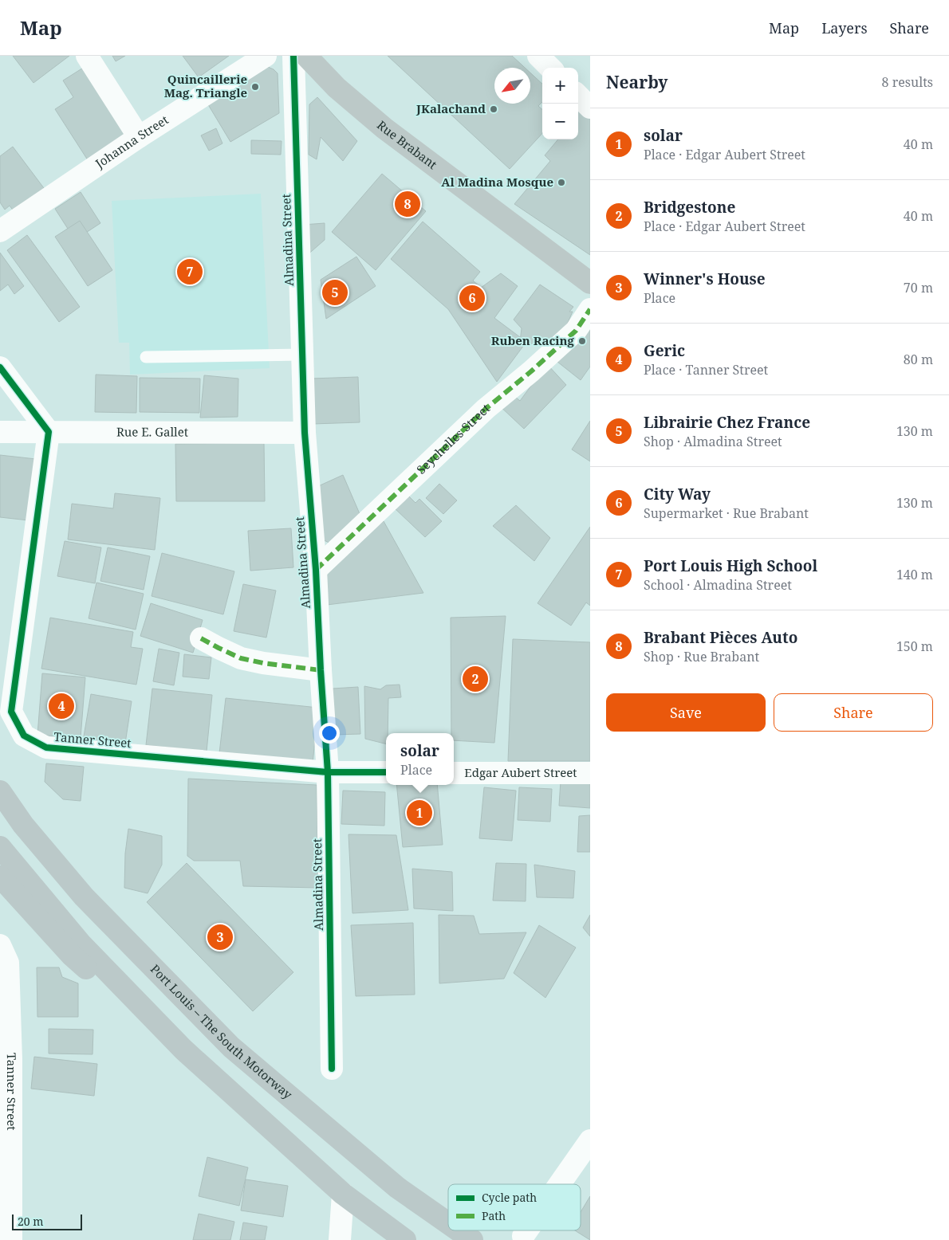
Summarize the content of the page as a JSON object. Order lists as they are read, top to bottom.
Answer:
{
  "streets": {
    "highway": ["Port Louis – The South Motorway"],
    "main road": ["Rue Brabant"],
    "street": [
      "Johanna Street",
      "Almadina Street",
      "Rue E. Gallet",
      "Seychelles Street",
      "Tanner Street",
      "Edgar Aubert Street"
    ]
  },
  "crossings": [
    ["Almadina Street", "Rue E. Gallet"],
    ["Almadina Street", "Seychelles Street"],
    ["Almadina Street", "Tanner Street"],
    ["Rue E. Gallet", "Tanner Street"]
  ],
  "places": [
    "Quincaillerie Mag. Triangle",
    "JKalachand",
    "Al Madina Mosque",
    "Ruben Racing"
  ],
  "legend": ["Cycle path", "Path"],
  "scale_bar": "20 m",
  "north": "bottom left",
  "page": {
    "header": "Map",
    "nav": ["Map", "Layers", "Share"],
    "heading": ["Nearby", "8 results"],
    "map_buttons": ["+", "−"],
    "list": [
      {
        "mark": "1",
        "name": "solar",
        "note": "Place · Edgar Aubert Street",
        "value": "40 m"
      },
      {
        "mark": "2",
        "name": "Bridgestone",
        "note": "Place · Edgar Aubert Street",
        "value": "40 m"
      },
      {
        "mark": "3",
        "name": "Winner's House",
        "note": "Place",
        "value": "70 m"
      },
      {
        "mark": "4",
        "name": "Geric",
        "note": "Place · Tanner Street",
        "value": "80 m"
      },
      {
        "mark": "5",
        "name": "Librairie Chez France",
        "note": "Shop · Almadina Street",
        "value": "130 m"
      },
      {
        "mark": "6",
        "name": "City Way",
        "note": "Supermarket · Rue Brabant",
        "value": "130 m"
      },
      {
        "mark": "7",
        "name": "Port Louis High School",
        "note": "School · Almadina Street",
        "value": "140 m"
      },
      {
        "mark": "8",
        "name": "Brabant Pièces Auto",
        "note": "Shop · Rue Brabant",
        "value": "150 m"
      }
    ],
    "pins": [
      "8",
      "7",
      "5",
      "6",
      "2",
      "4",
      "1",
      "3"
    ],
    "buttons": ["Save", "Share"],
    "popup": ["solar", "Place"],
    "scale": "20 m"
  }
}
